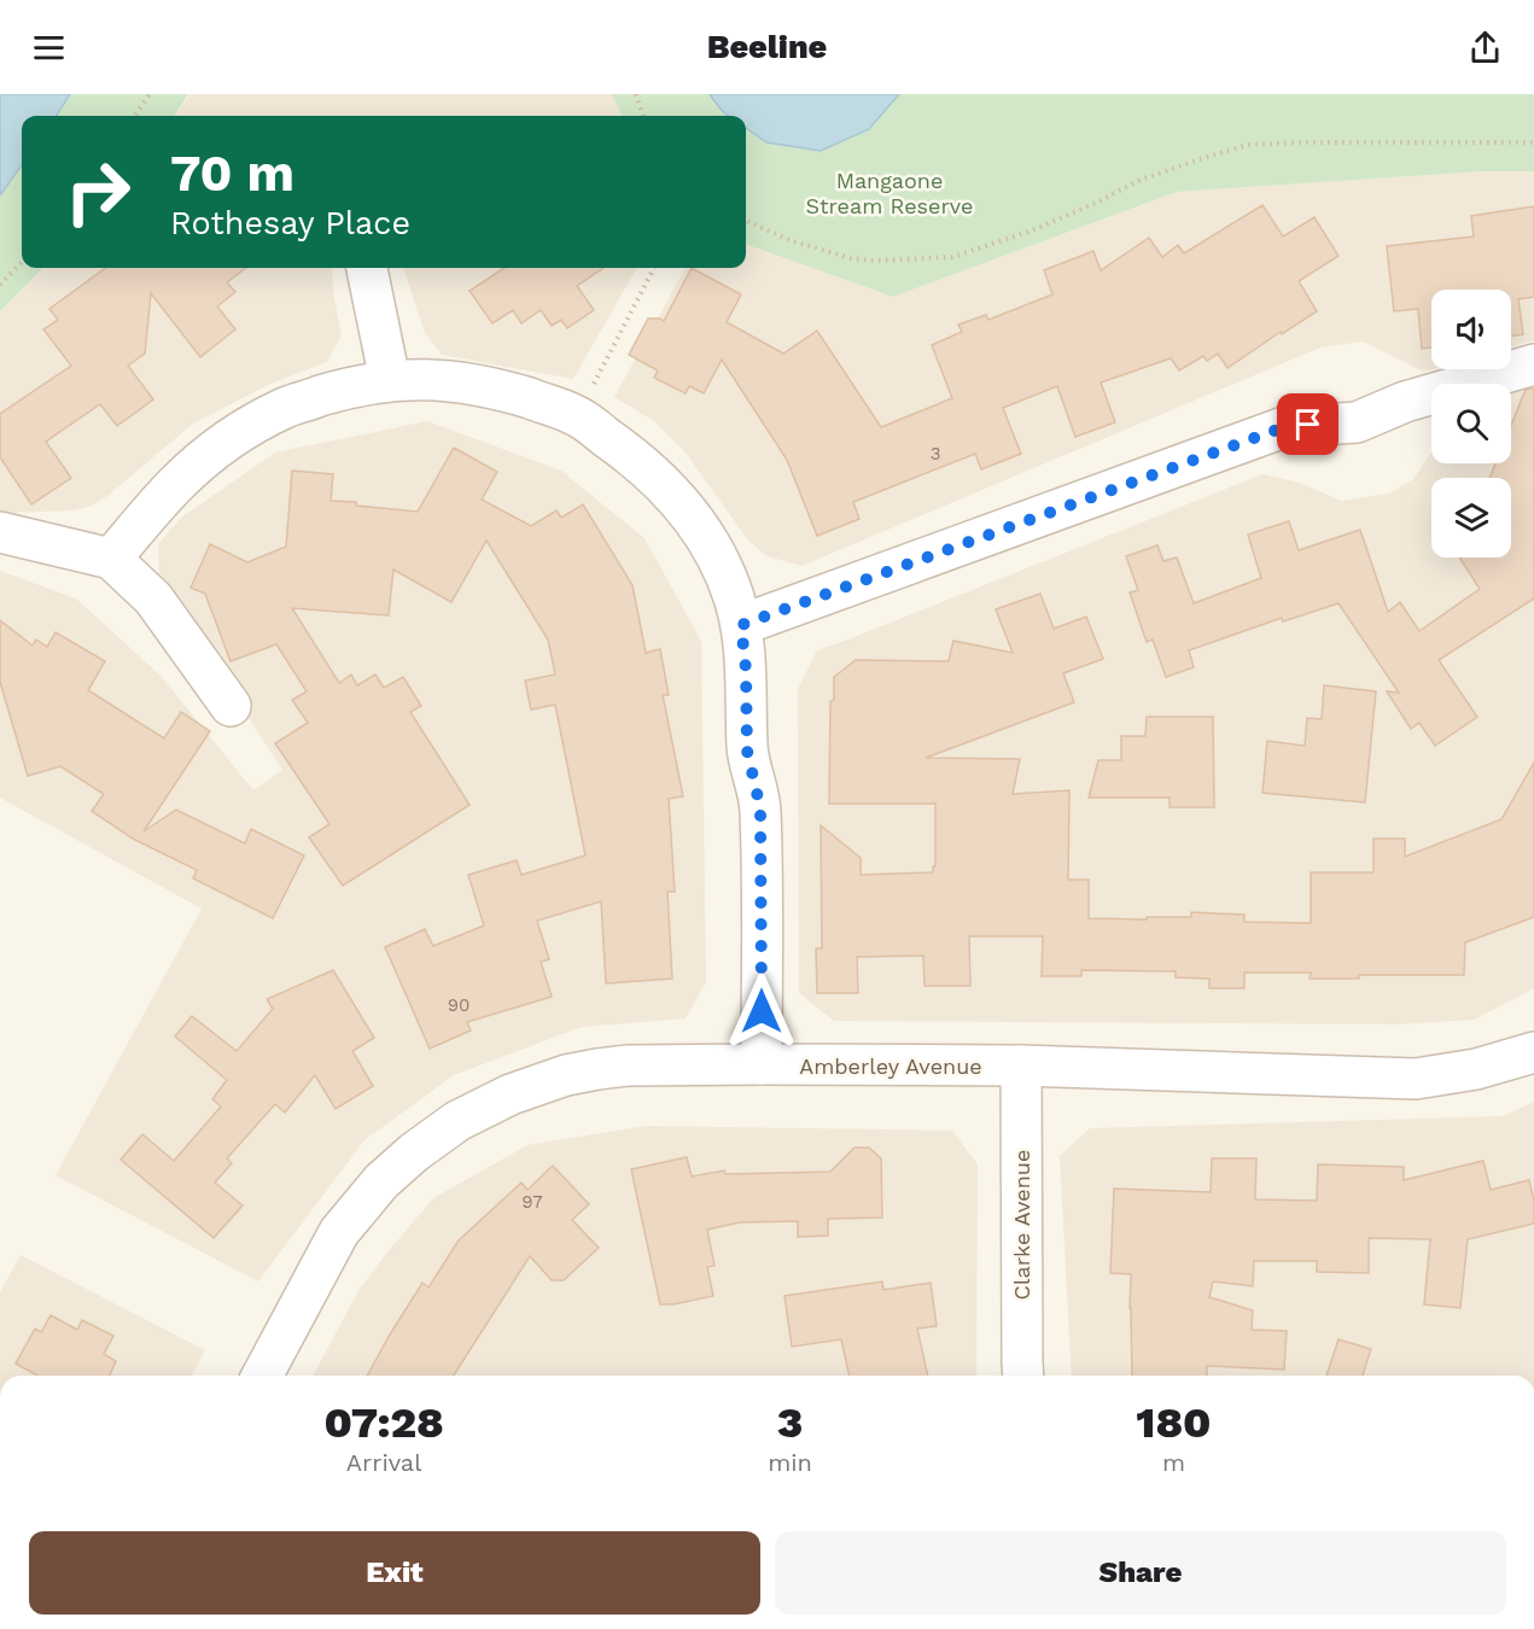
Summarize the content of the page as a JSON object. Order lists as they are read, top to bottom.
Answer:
{
  "streets": {
    "street": ["Amberley Avenue", "Clarke Avenue"]
  },
  "crossings": [
    ["Amberley Avenue", "Clarke Avenue"]
  ],
  "parks": ["Mangaone Stream Reserve"],
  "house_numbers": ["3", "90", "97"],
  "page": {
    "header": "Beeline",
    "turn": ["70 m", "Rothesay Place"],
    "eta": [
      "07:28",
      "Arrival",
      "3",
      "min",
      "180",
      "m"
    ],
    "buttons": ["Exit", "Share"]
  }
}
